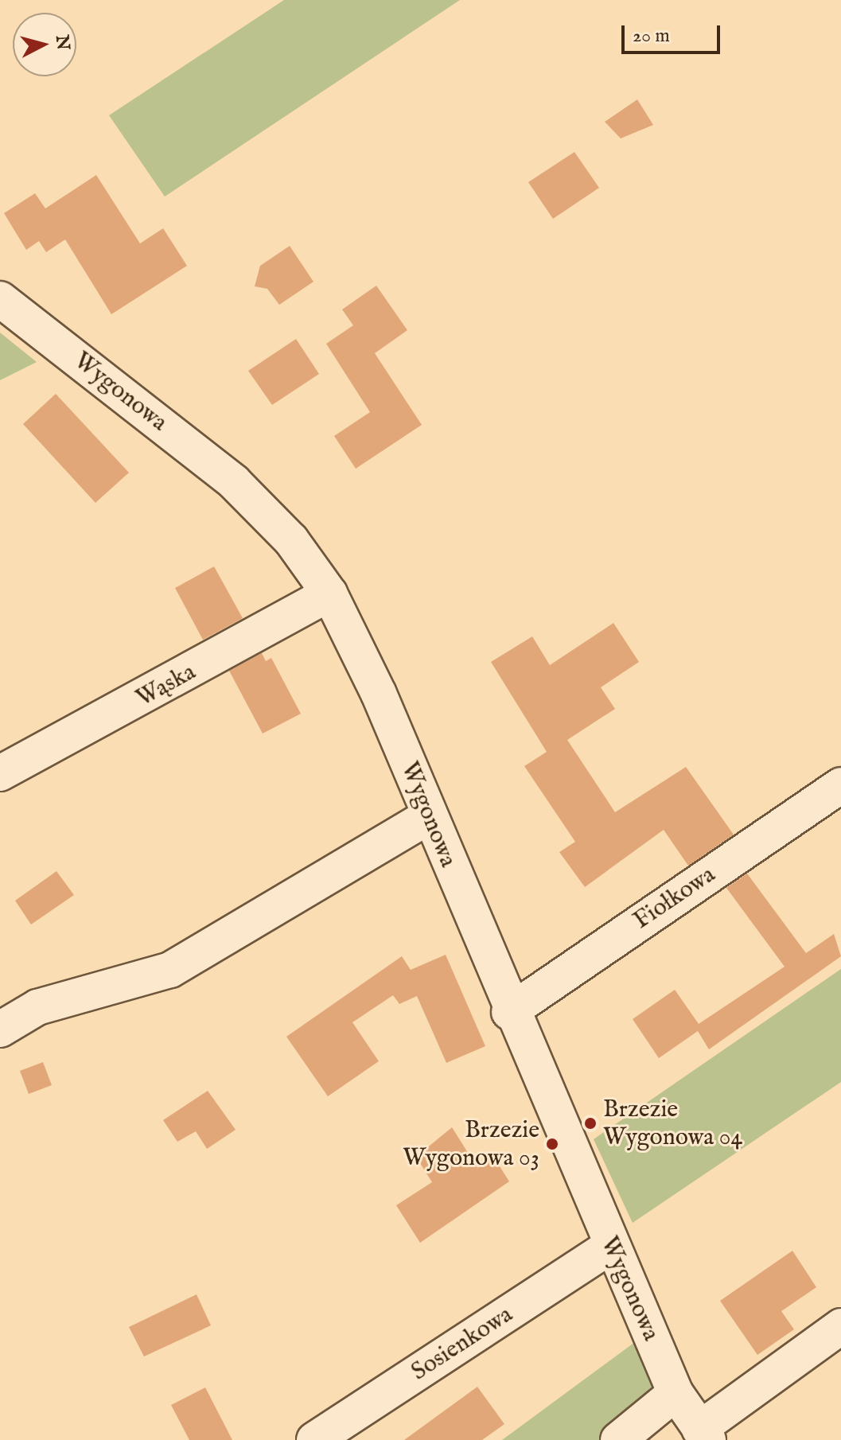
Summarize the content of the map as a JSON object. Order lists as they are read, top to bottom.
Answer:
{
  "streets": {
    "street": [
      "Wygonowa",
      "Wąska",
      "Fiołkowa",
      "Sosienkowa"
    ]
  },
  "crossings": [
    ["Wygonowa", "Wąska"],
    ["Wygonowa", "Fiołkowa"],
    ["Wygonowa", "Sosienkowa"]
  ],
  "places": ["Brzezie Wygonowa 04", "Brzezie Wygonowa 03"],
  "scale_bar": "20 m",
  "north": "right"
}
